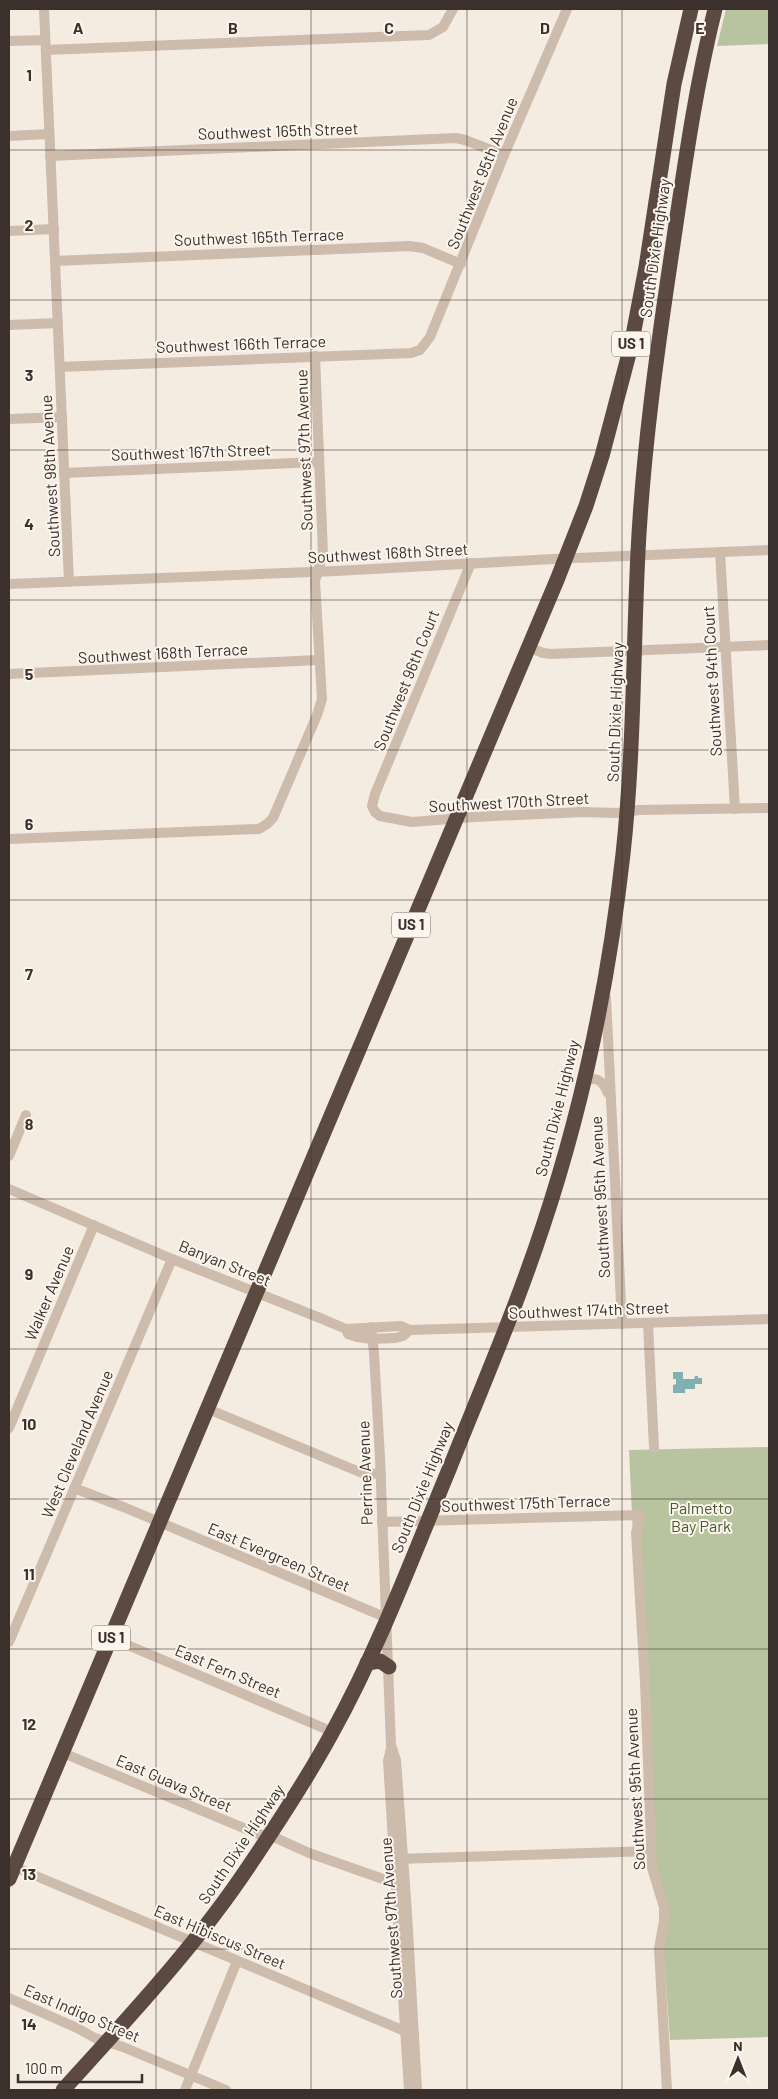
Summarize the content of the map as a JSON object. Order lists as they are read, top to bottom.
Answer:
{
  "streets": {
    "highway": ["South Dixie Highway", "US 1"],
    "street": [
      "Southwest 165th Street",
      "Southwest 95th Avenue",
      "Southwest 165th Terrace",
      "Southwest 166th Terrace",
      "Southwest 97th Avenue",
      "Southwest 167th Street",
      "Southwest 98th Avenue",
      "Southwest 168th Street",
      "Southwest 168th Terrace",
      "Southwest 96th Court",
      "Southwest 94th Court",
      "Southwest 170th Street",
      "Banyan Street",
      "Walker Avenue",
      "Southwest 174th Street",
      "West Cleveland Avenue",
      "Perrine Avenue",
      "Southwest 175th Terrace",
      "East Evergreen Street",
      "East Fern Street",
      "East Guava Street",
      "East Hibiscus Street",
      "East Indigo Street"
    ]
  },
  "crossings": [
    ["Southwest 165th Street", "Southwest 95th Avenue"],
    ["Southwest 165th Street", "Southwest 98th Avenue"],
    ["Southwest 95th Avenue", "Southwest 165th Terrace"],
    ["Southwest 95th Avenue", "South Dixie Highway"],
    ["Southwest 95th Avenue", "Southwest 166th Terrace"],
    ["Southwest 95th Avenue", "Southwest 174th Street"],
    ["Southwest 95th Avenue", "Southwest 175th Terrace"],
    ["Southwest 165th Terrace", "Southwest 98th Avenue"],
    ["South Dixie Highway", "Southwest 97th Avenue"],
    ["South Dixie Highway", "Southwest 168th Street"],
    ["South Dixie Highway", "Southwest 170th Street"],
    ["South Dixie Highway", "Banyan Street"],
    ["South Dixie Highway", "Southwest 174th Street"],
    ["South Dixie Highway", "Perrine Avenue"],
    ["South Dixie Highway", "Southwest 175th Terrace"],
    ["South Dixie Highway", "East Evergreen Street"],
    ["South Dixie Highway", "East Fern Street"],
    ["South Dixie Highway", "East Guava Street"],
    ["South Dixie Highway", "East Hibiscus Street"],
    ["South Dixie Highway", "East Indigo Street"],
    ["Southwest 166th Terrace", "Southwest 97th Avenue"],
    ["Southwest 166th Terrace", "Southwest 98th Avenue"],
    ["Southwest 97th Avenue", "Southwest 167th Street"],
    ["Southwest 97th Avenue", "Southwest 168th Street"],
    ["Southwest 97th Avenue", "Southwest 168th Terrace"],
    ["Southwest 97th Avenue", "Perrine Avenue"],
    ["Southwest 97th Avenue", "East Evergreen Street"],
    ["Southwest 97th Avenue", "East Hibiscus Street"],
    ["Southwest 167th Street", "Southwest 98th Avenue"],
    ["Southwest 98th Avenue", "Southwest 168th Street"],
    ["Southwest 168th Street", "Southwest 96th Court"],
    ["Southwest 168th Street", "Southwest 94th Court"],
    ["Southwest 96th Court", "Southwest 170th Street"],
    ["Southwest 94th Court", "Southwest 170th Street"],
    ["Banyan Street", "Walker Avenue"],
    ["Banyan Street", "Southwest 174th Street"],
    ["Banyan Street", "West Cleveland Avenue"],
    ["Banyan Street", "Perrine Avenue"],
    ["West Cleveland Avenue", "East Evergreen Street"],
    ["Perrine Avenue", "Southwest 175th Terrace"],
    ["Perrine Avenue", "East Evergreen Street"]
  ],
  "parks": ["Palmetto Bay Park"],
  "scale_bar": "100 m",
  "north": "top",
  "grid": {
    "columns": [
      "A",
      "B",
      "C",
      "D",
      "E"
    ],
    "rows": [
      "1",
      "2",
      "3",
      "4",
      "5",
      "6",
      "7",
      "8",
      "9",
      "10",
      "11",
      "12",
      "13",
      "14"
    ]
  }
}
